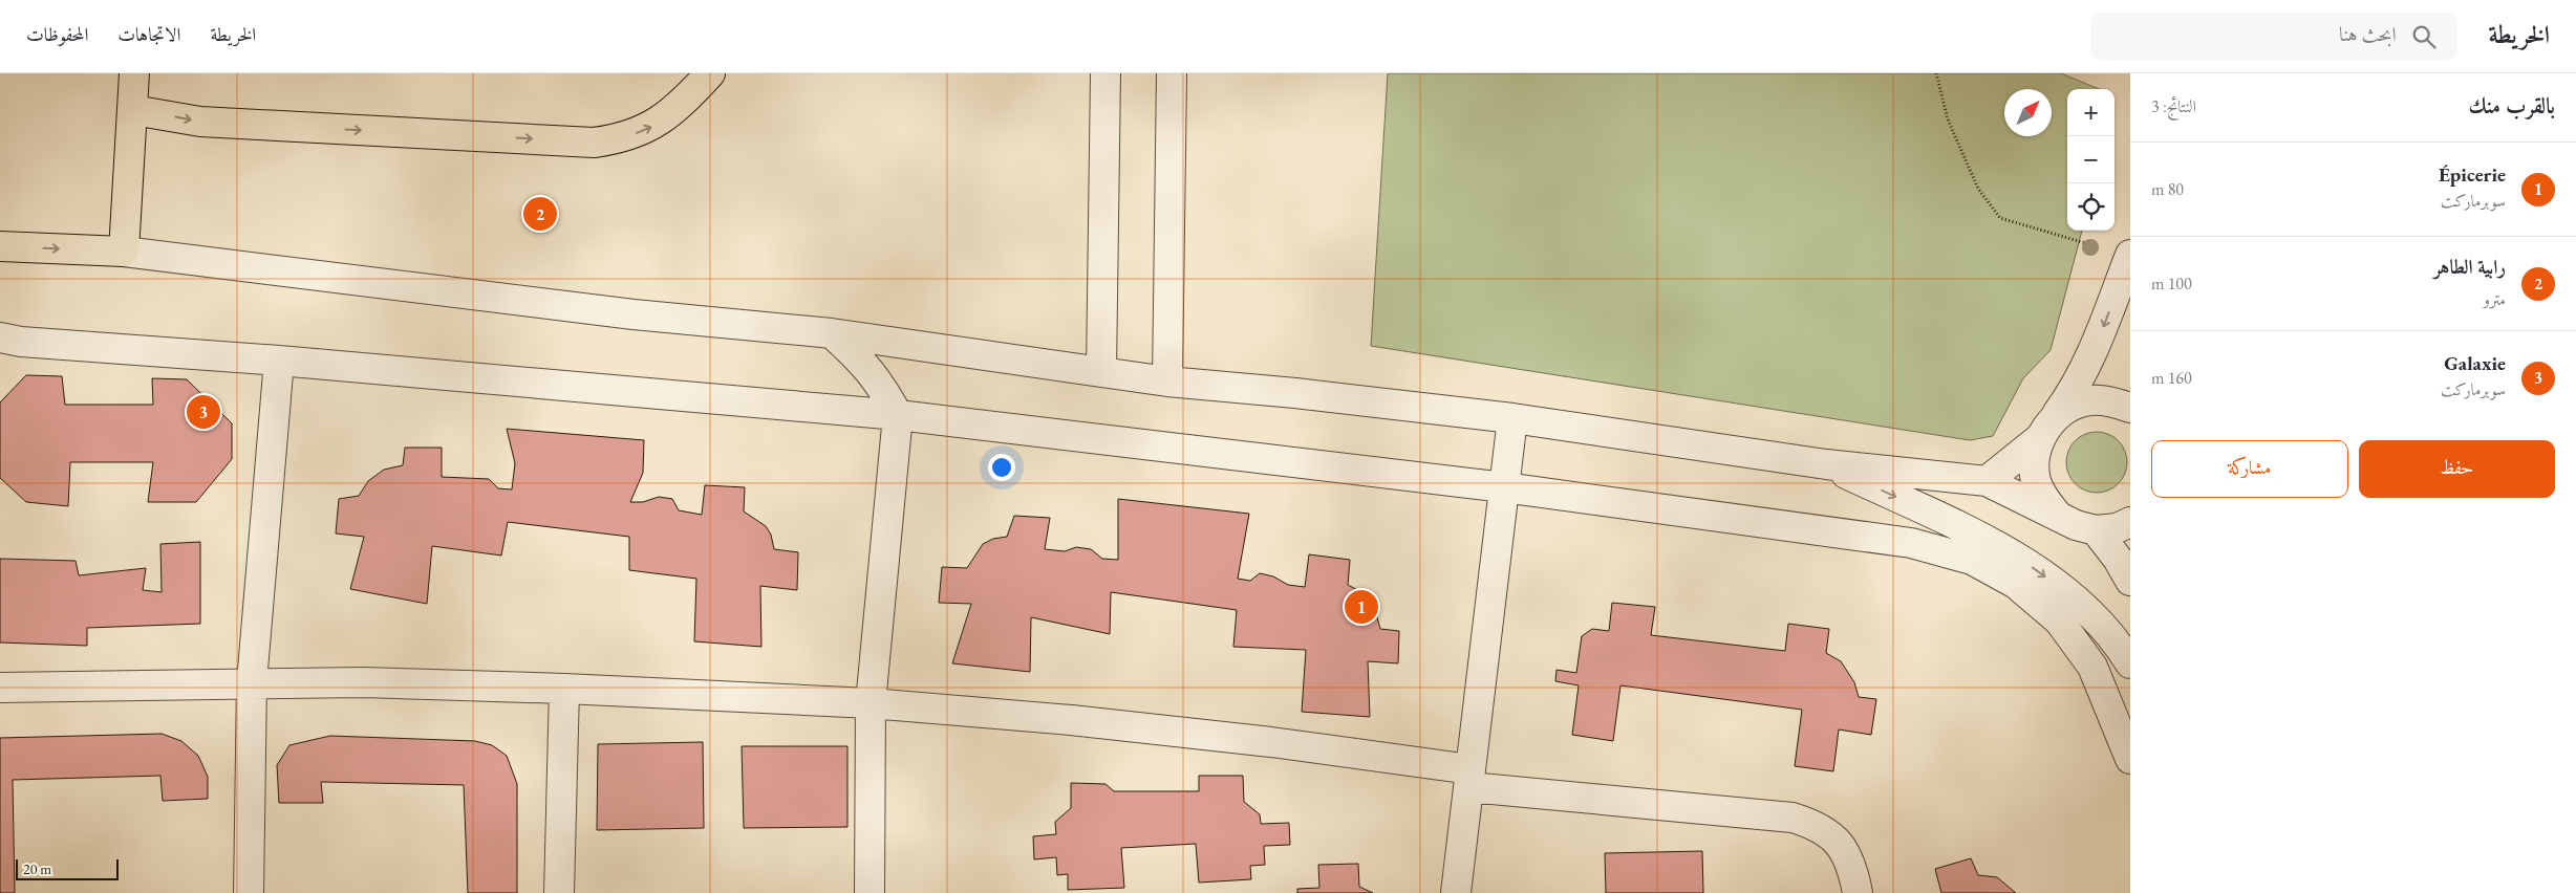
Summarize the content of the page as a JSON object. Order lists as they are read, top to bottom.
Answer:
{
  "scale_bar": "20 m",
  "north": "top right",
  "page": {
    "header": "الخريطة",
    "search": "ابحث هنا",
    "nav": ["الخريطة", "الاتجاهات", "المحفوظات"],
    "heading": ["بالقرب منك", "النتائج: 3"],
    "map_buttons": ["+", "−"],
    "list": [
      {
        "mark": "1",
        "name": "Épicerie",
        "note": "سوبرماركت",
        "value": "80 m"
      },
      {
        "mark": "2",
        "name": "رابية الطاهر",
        "note": "مترو",
        "value": "100 m"
      },
      {
        "mark": "3",
        "name": "Galaxie",
        "note": "سوبرماركت",
        "value": "160 m"
      }
    ],
    "pins": ["2", "3", "1"],
    "buttons": ["حفظ", "مشاركة"],
    "scale": "20 m"
  }
}
